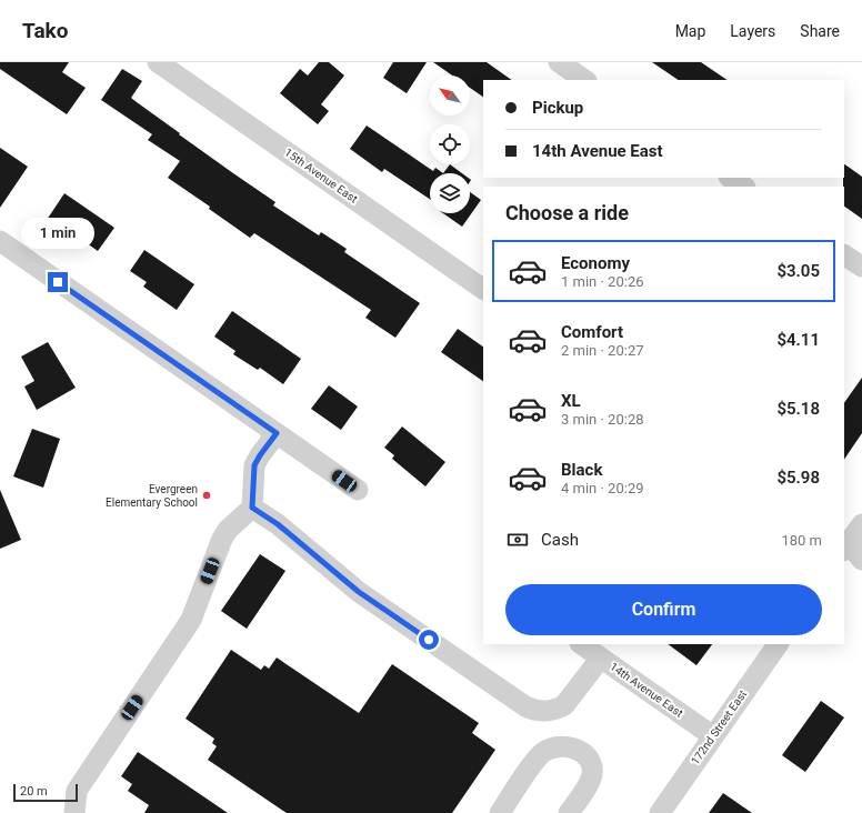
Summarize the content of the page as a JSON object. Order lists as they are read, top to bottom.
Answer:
{
  "streets": {
    "street": ["15th Avenue East", "14th Avenue East", "172nd Street East"]
  },
  "crossings": [
    ["14th Avenue East", "172nd Street East"]
  ],
  "places": ["Evergreen Elementary School"],
  "scale_bar": "20 m",
  "north": "top left",
  "page": {
    "header": "Tako",
    "nav": ["Map", "Layers", "Share"],
    "banner": ["Pickup", "14th Avenue East"],
    "heading": "Choose a ride",
    "bubble": "1 min",
    "list": [
      {
        "name": "Economy",
        "note": "1 min · 20:26",
        "value": "$3.05"
      },
      {
        "name": "Comfort",
        "note": "2 min · 20:27",
        "value": "$4.11"
      },
      {
        "name": "XL",
        "note": "3 min · 20:28",
        "value": "$5.18"
      },
      {
        "name": "Black",
        "note": "4 min · 20:29",
        "value": "$5.98"
      }
    ],
    "pay": ["Cash", "180 m"],
    "buttons": "Confirm",
    "scale": "20 m"
  }
}
